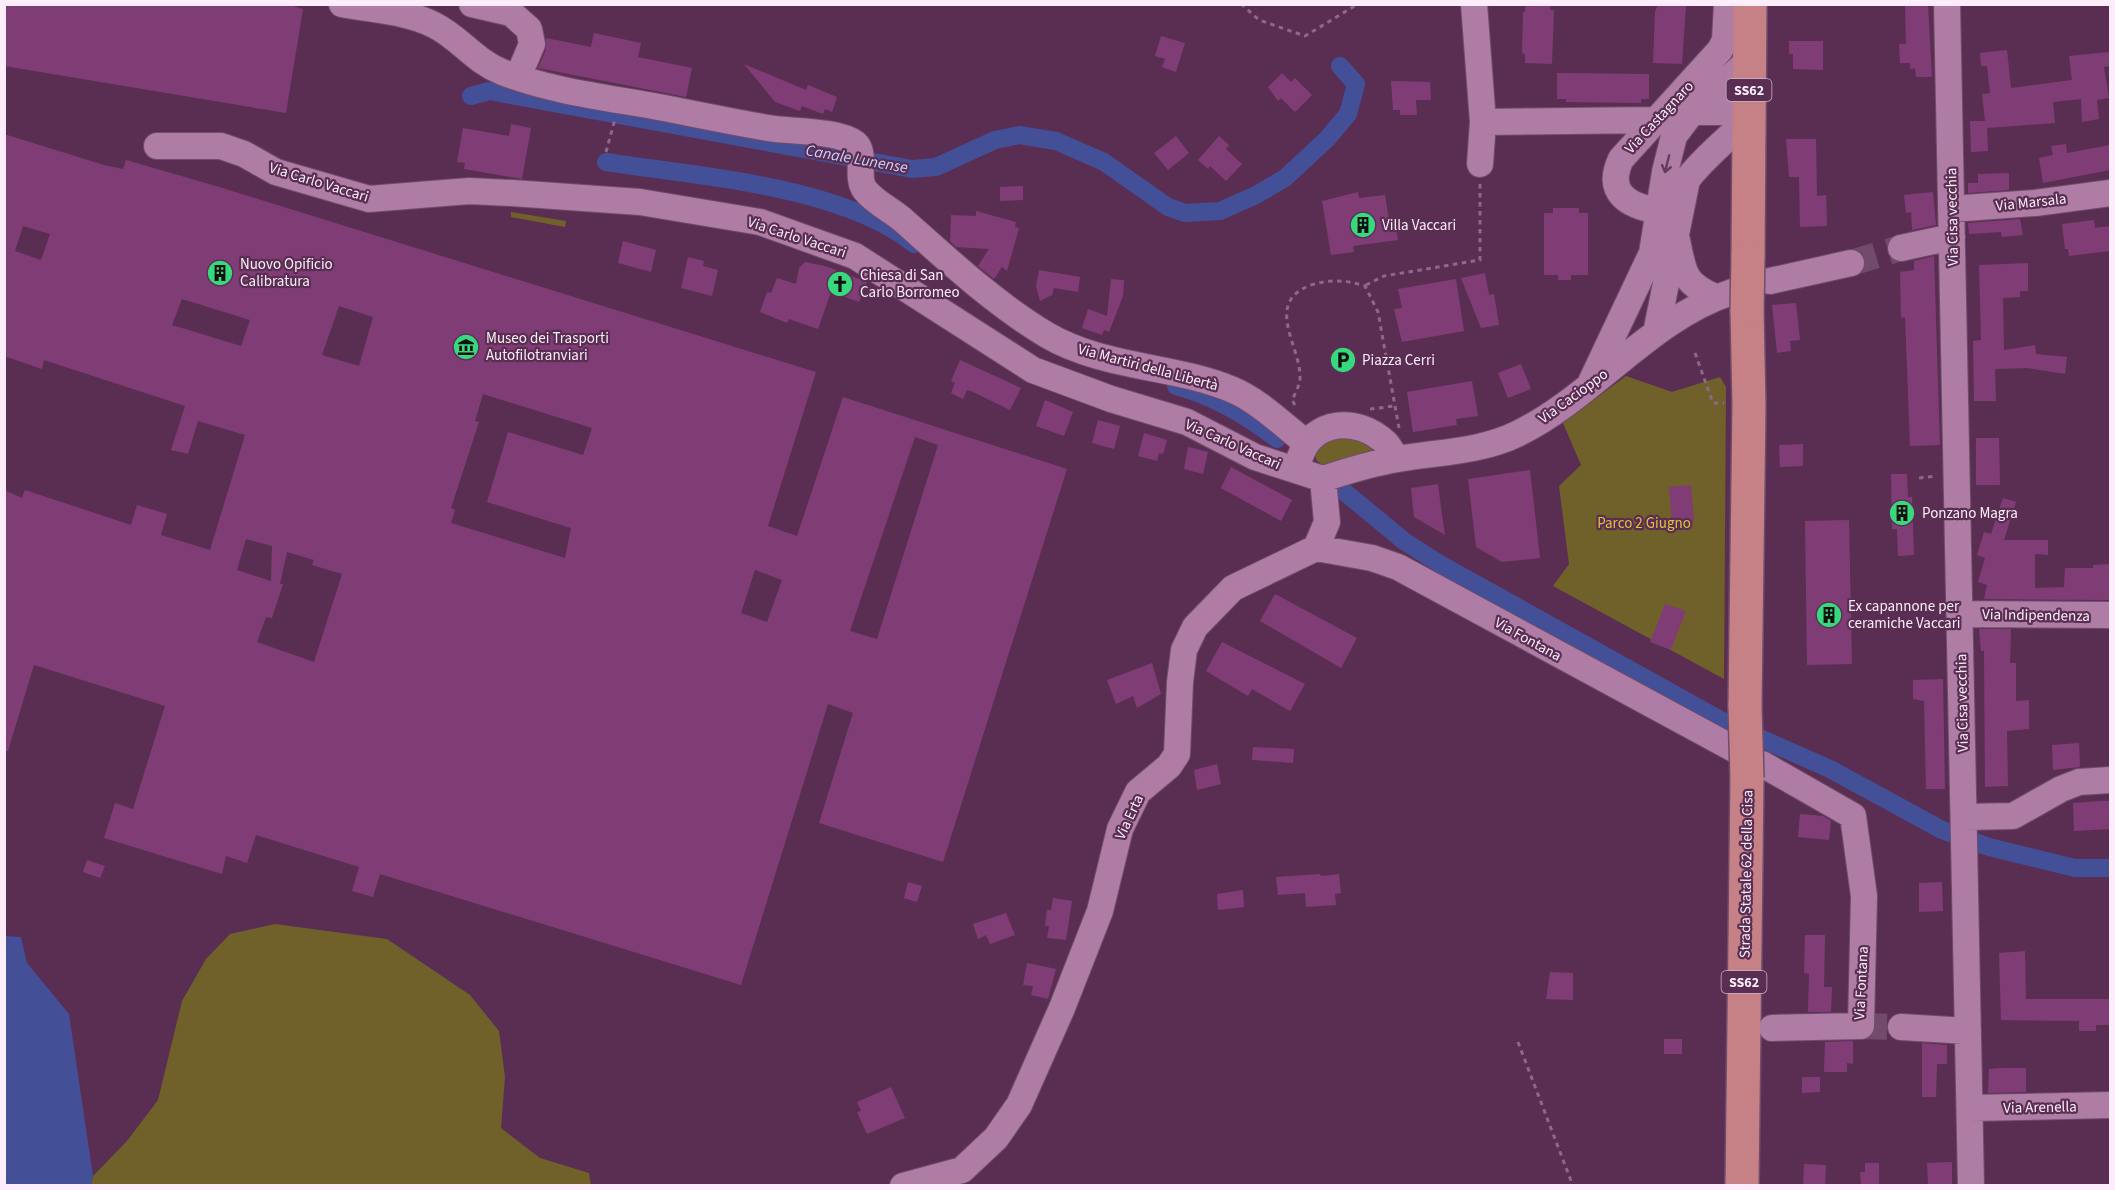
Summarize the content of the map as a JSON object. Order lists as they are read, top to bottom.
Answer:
{
  "streets": {
    "main road": ["SS62", "Strada Statale 62 della Cisa"],
    "street": [
      "Via Castagnaro",
      "Via Carlo Vaccari",
      "Via Marsala",
      "Via Cisa vecchia",
      "Via Martiri della Libertà",
      "Via Cacioppo",
      "Via Indipendenza",
      "Via Fontana",
      "Via Erta",
      "Via Arenella"
    ]
  },
  "crossings": [
    ["SS62", "Via Cacioppo"],
    ["SS62", "Via Fontana"],
    ["SS62", "Strada Statale 62 della Cisa"],
    ["Via Marsala", "Via Cisa vecchia"],
    ["Via Cisa vecchia", "Via Indipendenza"],
    ["Via Cisa vecchia", "Via Arenella"],
    ["Via Fontana", "Via Erta"],
    ["Via Fontana", "Strada Statale 62 della Cisa"]
  ],
  "water": ["Canale Lunense"],
  "parks": ["Parco 2 Giugno"],
  "places": {
    "building": [
      "Villa Vaccari",
      "Nuovo Opificio Calibratura",
      "Ponzano Magra",
      "Ex capannone per ceramiche Vaccari"
    ],
    "church": ["Chiesa di San Carlo Borromeo"],
    "museum": ["Museo dei Trasporti Autofilotranviari"],
    "parking": ["Piazza Cerri"]
  }
}
